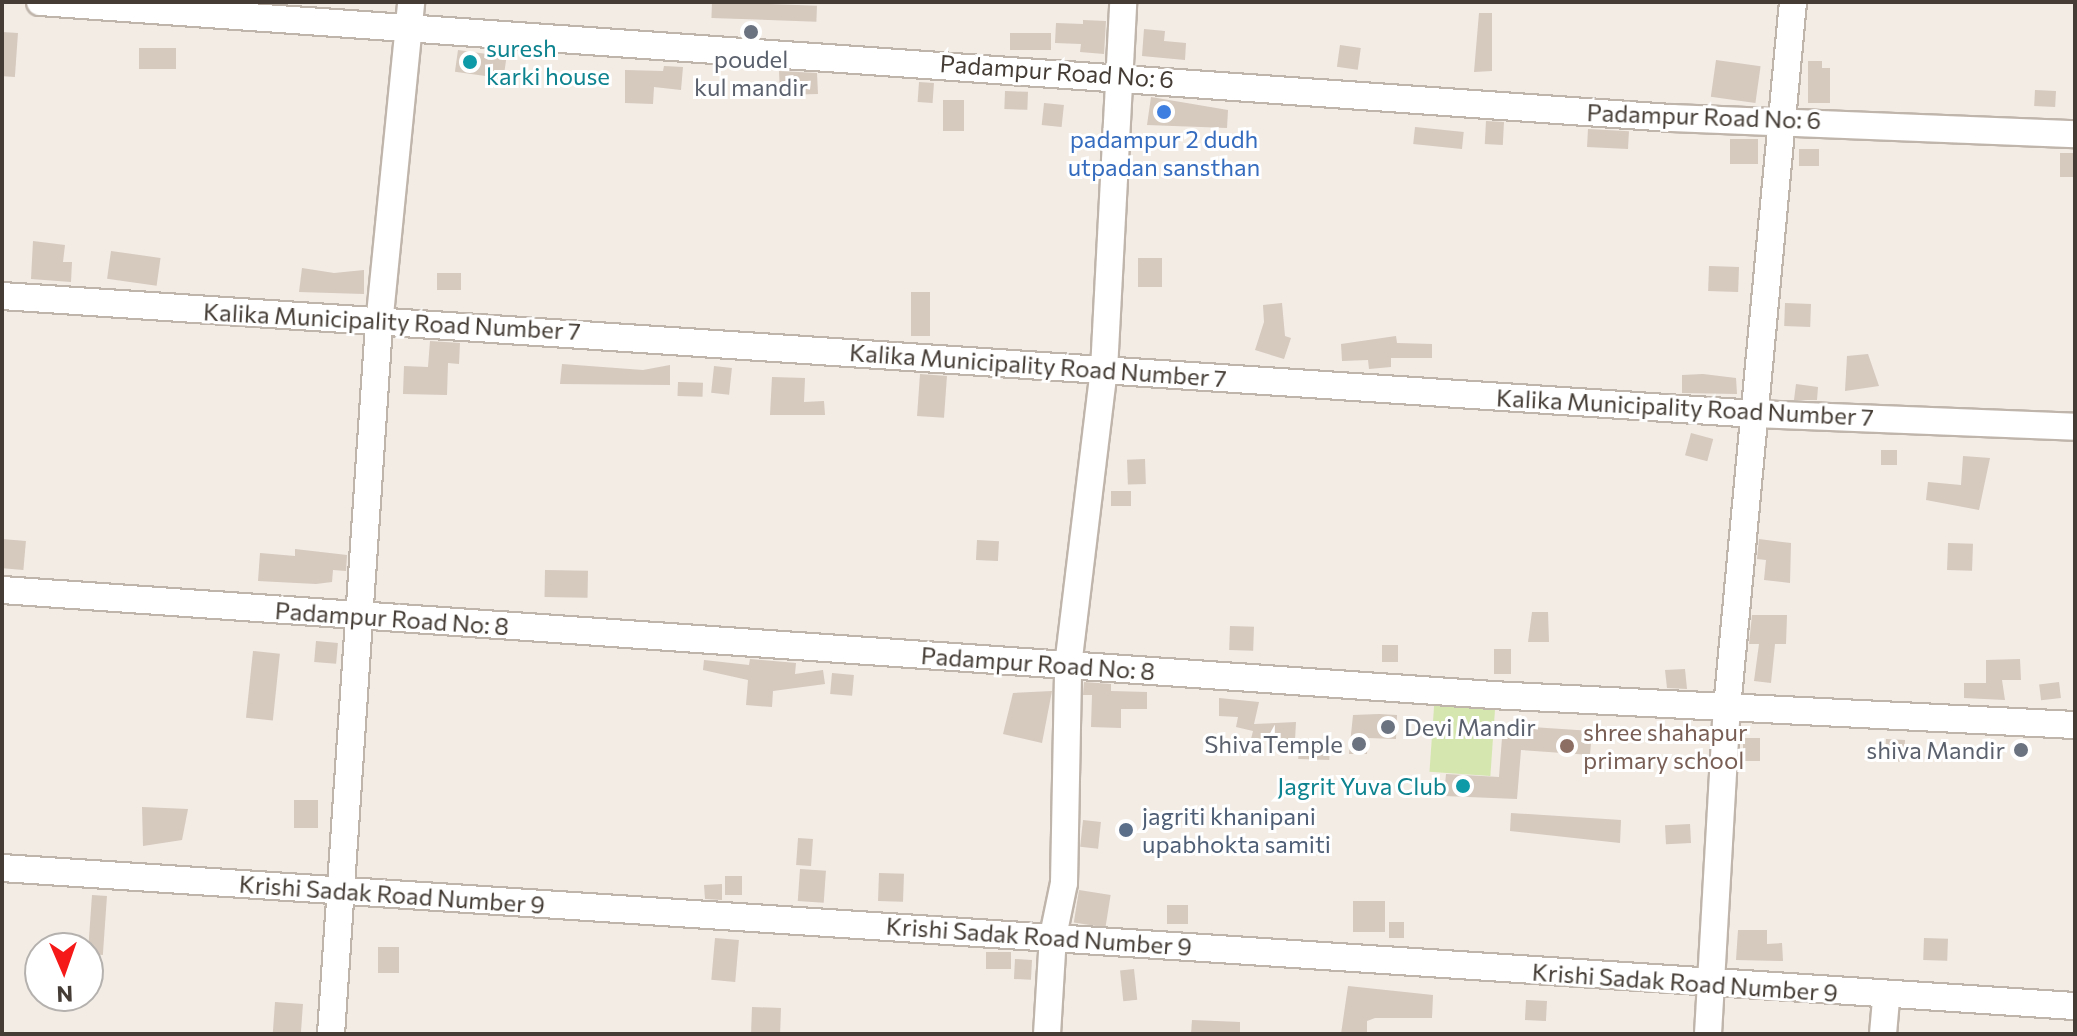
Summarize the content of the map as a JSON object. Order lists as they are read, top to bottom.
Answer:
{
  "streets": {
    "street": [
      "Padampur Road No: 6",
      "Kalika Municipality Road Number 7",
      "Padampur Road No: 8",
      "Krishi Sadak Road Number 9"
    ]
  },
  "places": [
    "poudel kul mandir",
    "suresh karki house",
    "padampur 2 dudh utpadan sansthan",
    "Devi Mandir",
    "ShivaTemple",
    "shree shahapur primary school",
    "shiva Mandir",
    "Jagrit Yuva Club",
    "jagriti khanipani upabhokta samiti"
  ],
  "north": "bottom"
}
